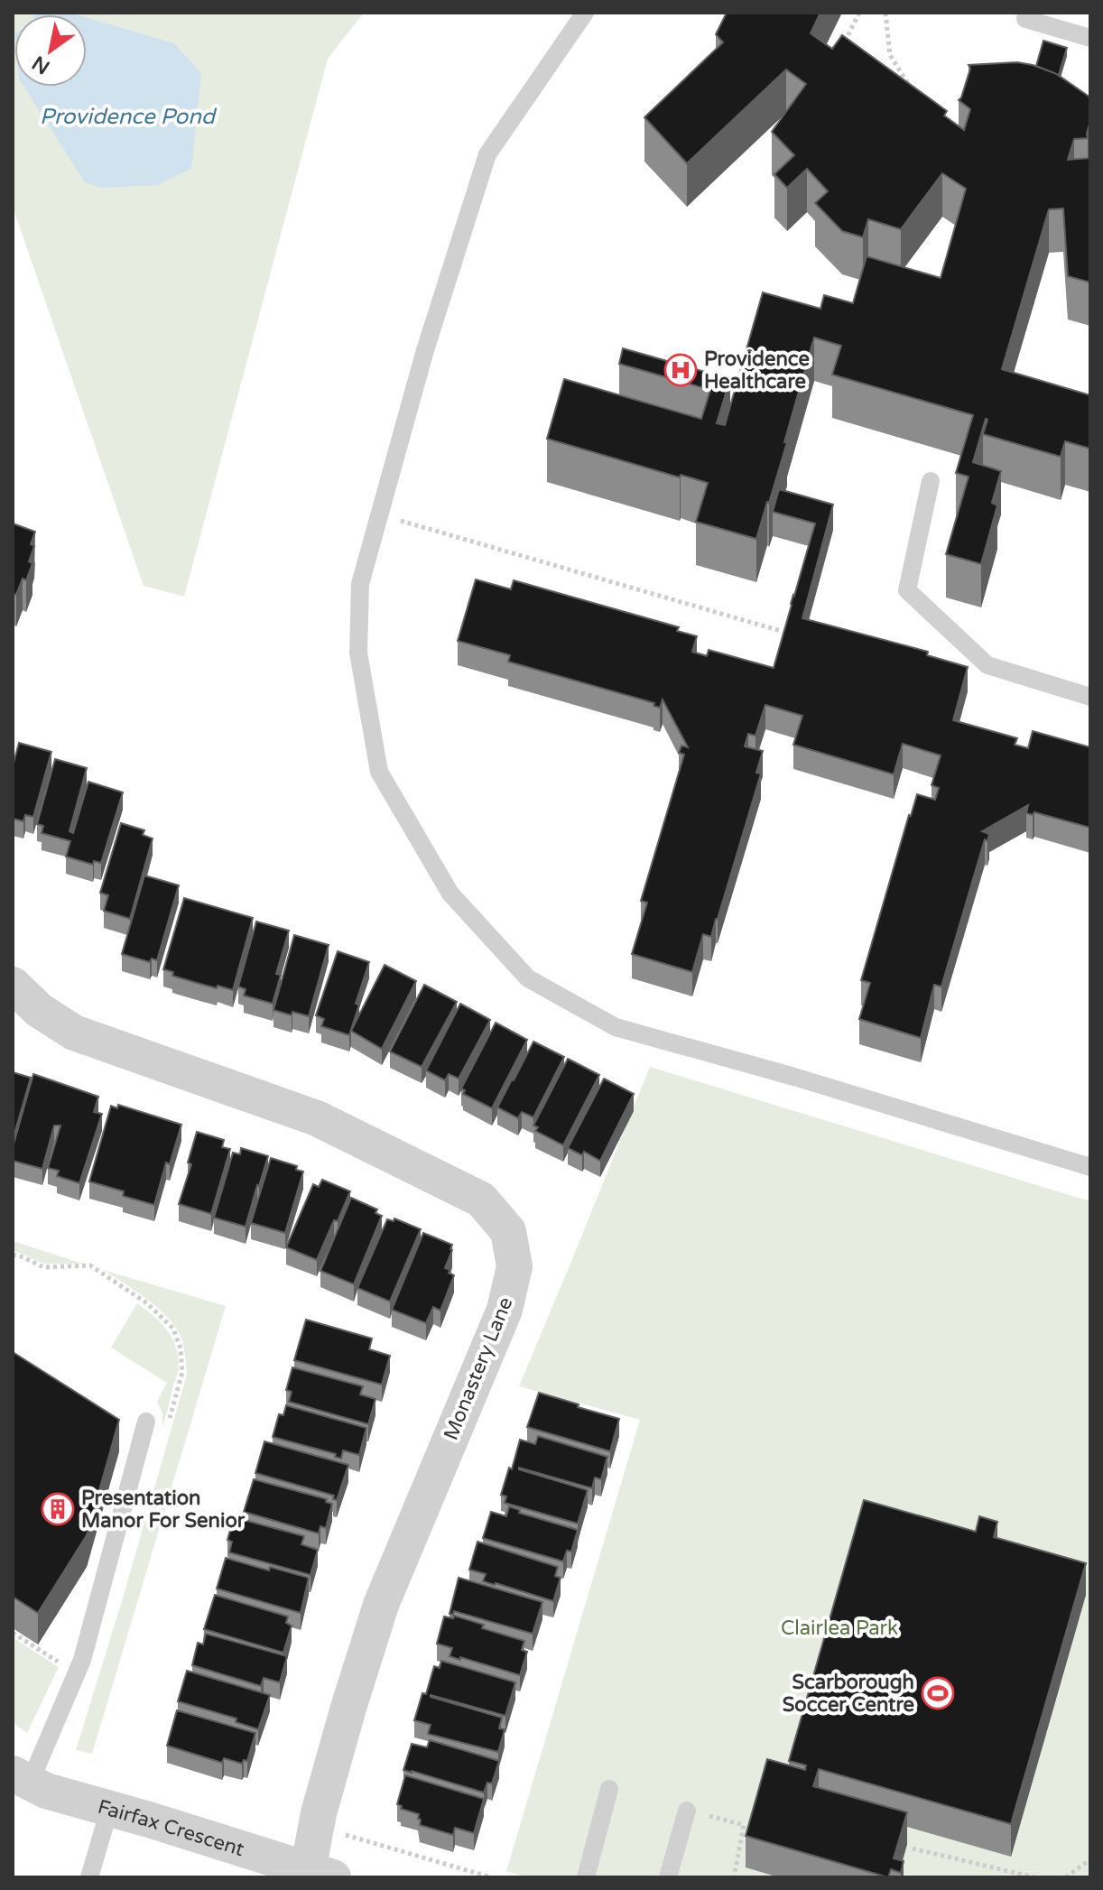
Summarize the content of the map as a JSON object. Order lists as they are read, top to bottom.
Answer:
{
  "streets": {
    "street": ["Monastery Lane", "Fairfax Crescent"]
  },
  "crossings": [
    ["Monastery Lane", "Fairfax Crescent"]
  ],
  "water": ["Providence Pond"],
  "parks": ["Clairlea Park"],
  "places": {
    "hospital": ["Providence Healthcare"],
    "building": ["Presentation Manor For Senior"],
    "sports": ["Scarborough Soccer Centre"]
  },
  "north": "bottom left"
}
